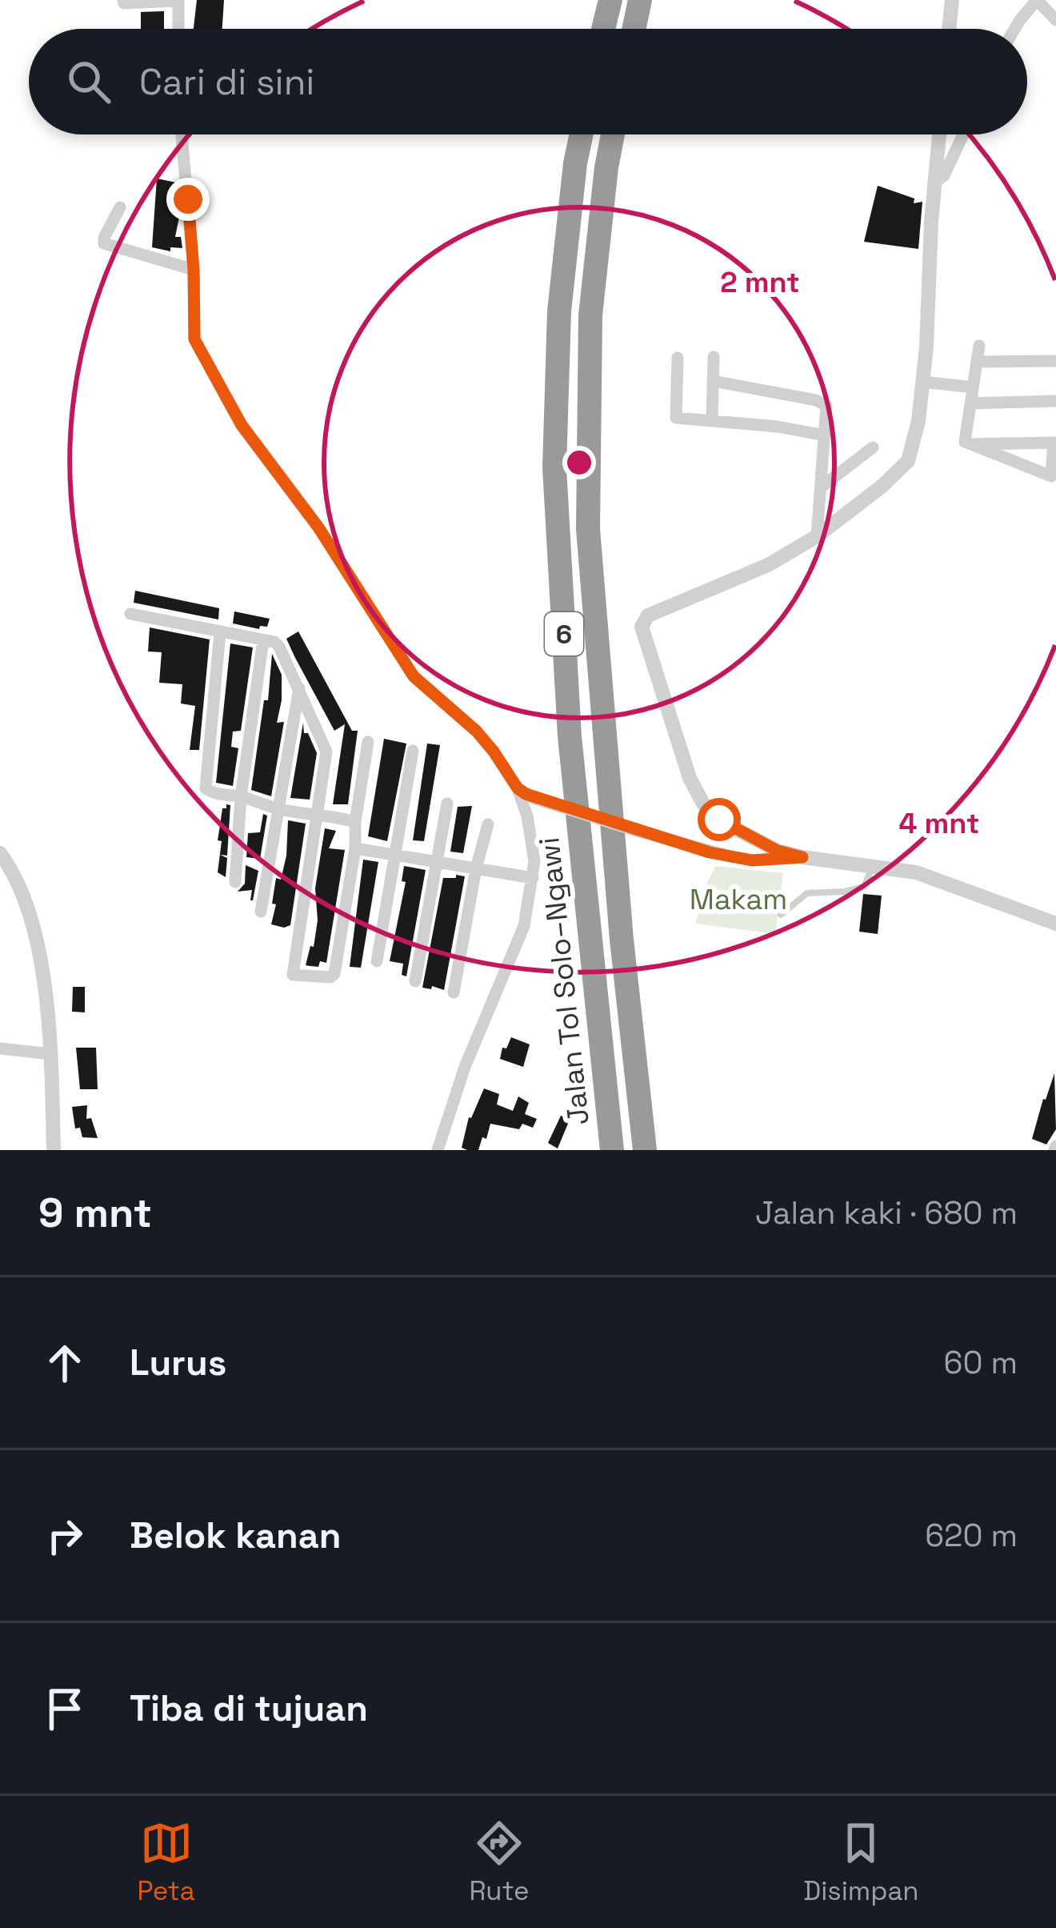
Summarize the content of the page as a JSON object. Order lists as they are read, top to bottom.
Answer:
{
  "streets": {
    "highway": ["6", "Jalan Tol Solo–Ngawi"]
  },
  "parks": ["Makam"],
  "page": {
    "search": "Cari di sini",
    "heading": ["9 mnt", "Jalan kaki · 680 m"],
    "list": [
      ["Lurus", "60 m"],
      ["Belok kanan", "620 m"],
      "Tiba di tujuan"
    ],
    "nav": ["Peta", "Rute", "Disimpan"]
  },
  "rings": ["2 mnt", "4 mnt"]
}
